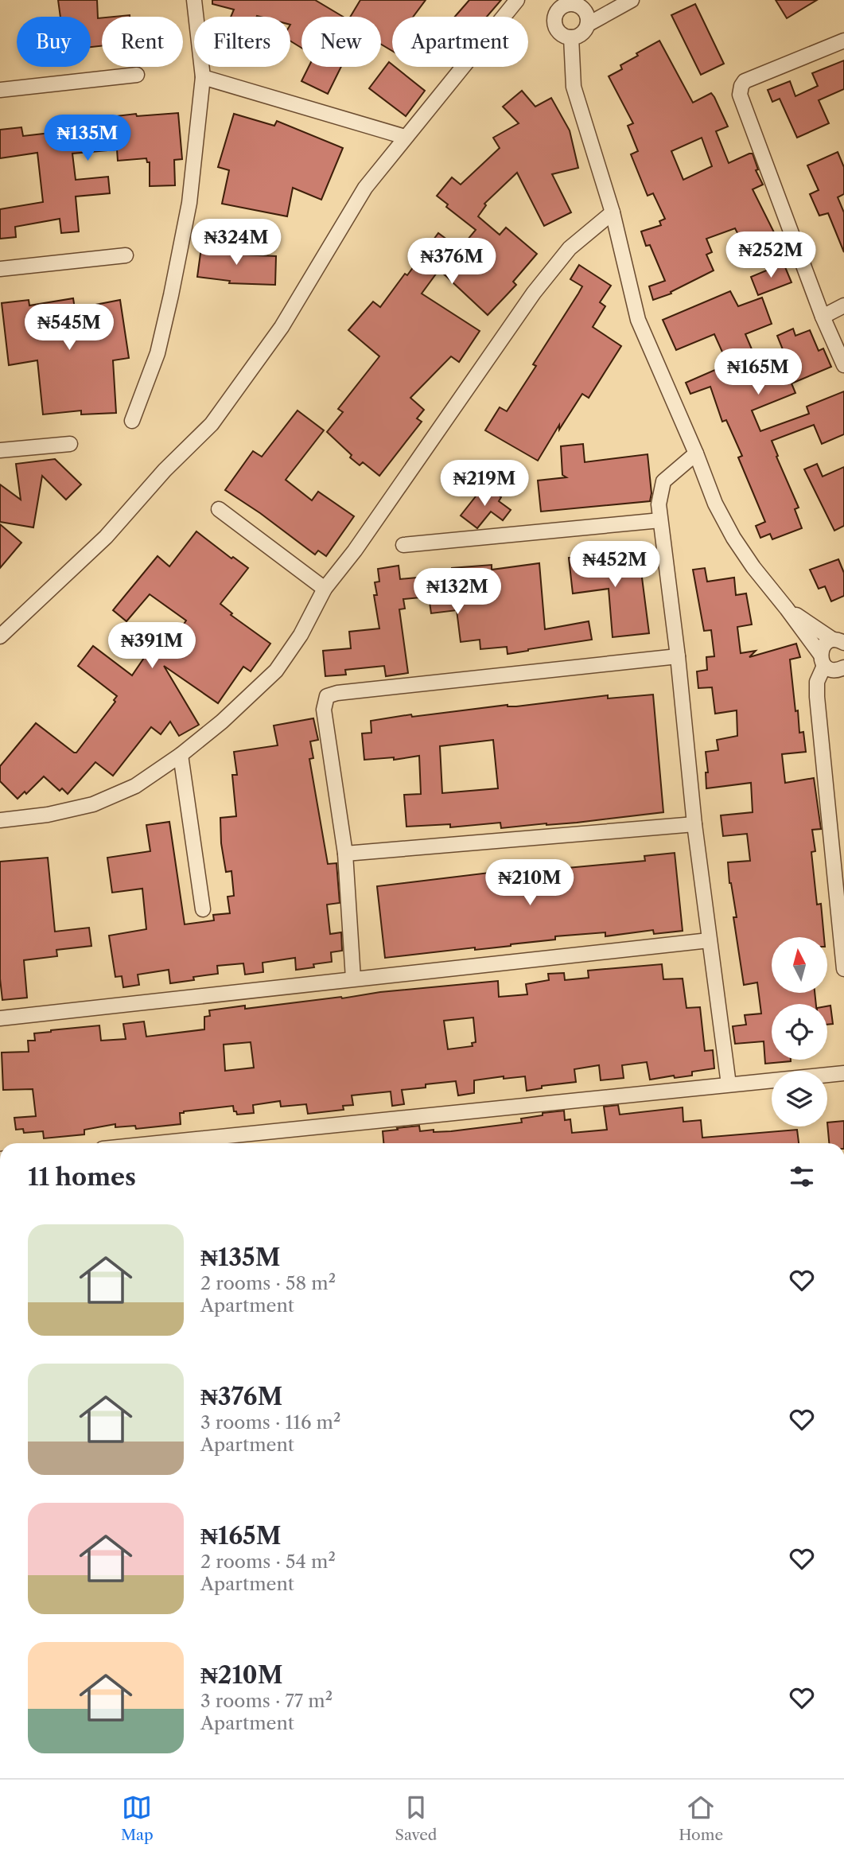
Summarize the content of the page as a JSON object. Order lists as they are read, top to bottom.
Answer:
{
  "north": "top",
  "page": {
    "chip": [
      "Buy",
      "Rent",
      "Filters",
      "New",
      "Apartment"
    ],
    "price": [
      "₦135M",
      "₦324M",
      "₦252M",
      "₦376M",
      "₦545M",
      "₦165M",
      "₦219M",
      "₦452M",
      "₦132M",
      "₦391M",
      "₦210M"
    ],
    "heading": "11 homes",
    "list": [
      {
        "name": "₦135M",
        "note": "2 rooms · 58 m² · Apartment"
      },
      {
        "name": "₦376M",
        "note": "3 rooms · 116 m² · Apartment"
      },
      {
        "name": "₦165M",
        "note": "2 rooms · 54 m² · Apartment"
      },
      {
        "name": "₦210M",
        "note": "3 rooms · 77 m² · Apartment"
      }
    ],
    "tabs": ["Map", "Saved", "Home"]
  }
}
